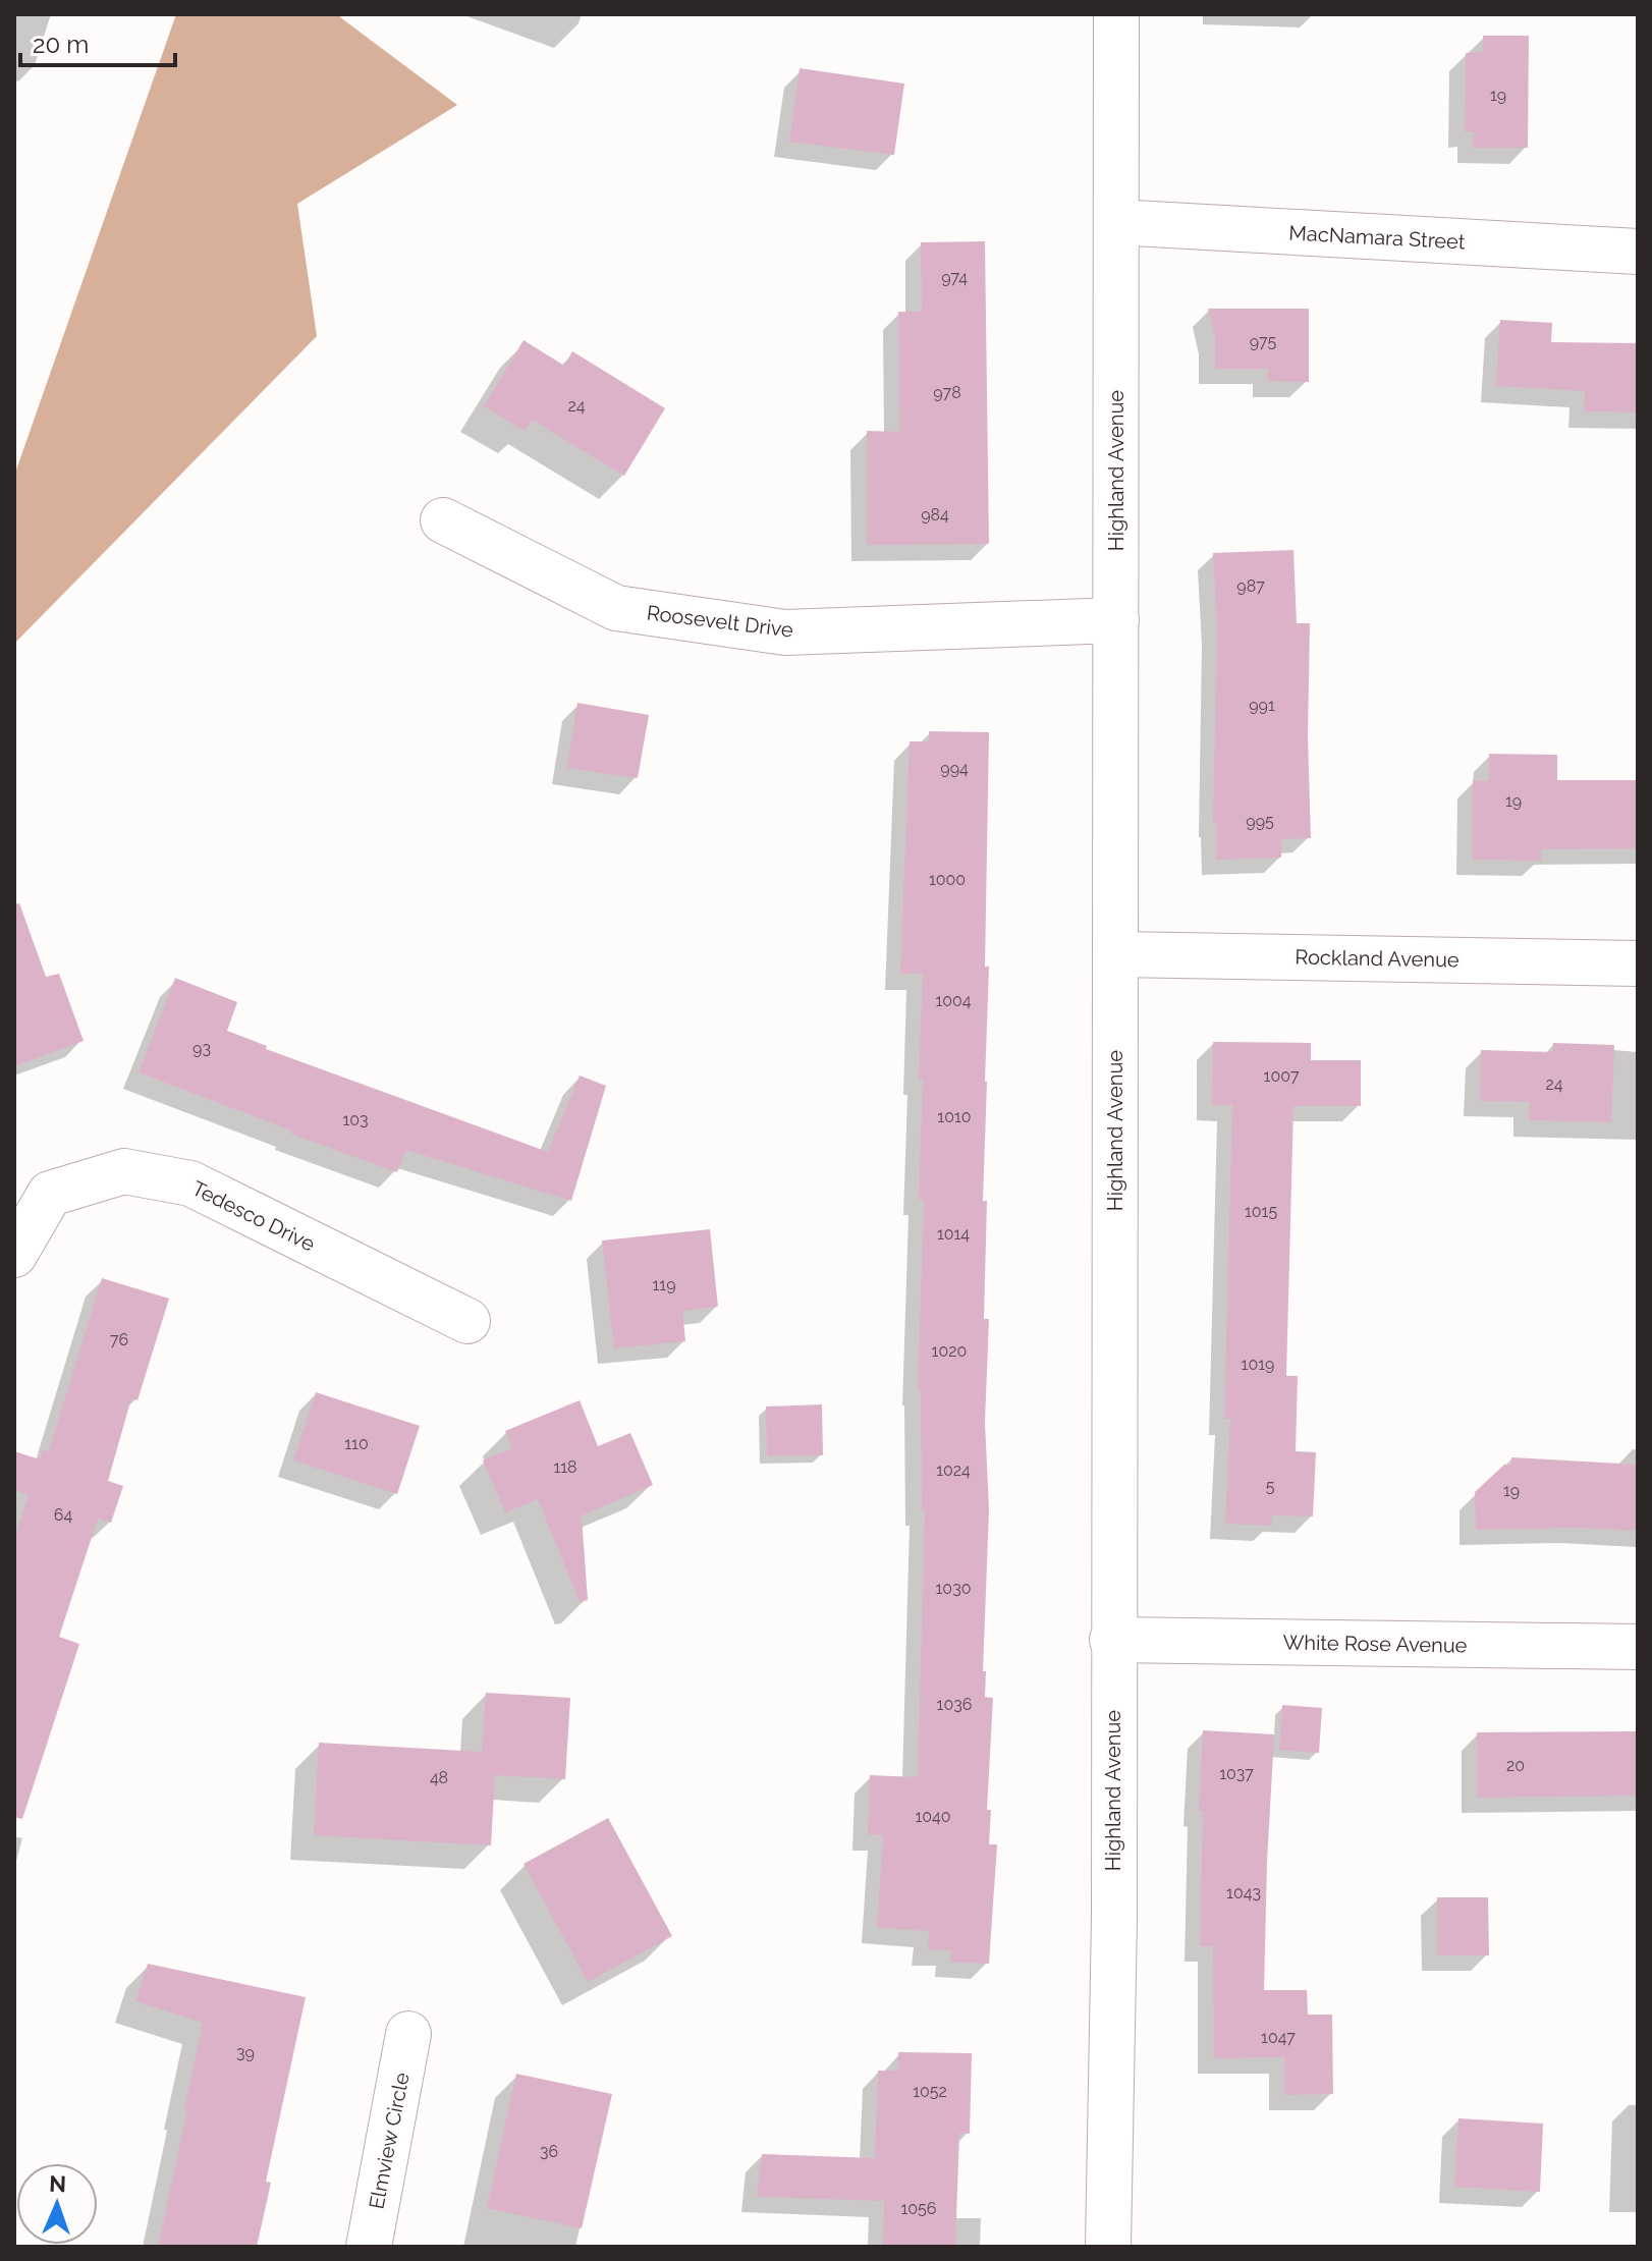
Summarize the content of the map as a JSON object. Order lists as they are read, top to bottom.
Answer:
{
  "streets": {
    "street": [
      "MacNamara Street",
      "Highland Avenue",
      "Roosevelt Drive",
      "Rockland Avenue",
      "Tedesco Drive",
      "White Rose Avenue",
      "Elmview Circle"
    ]
  },
  "crossings": [
    ["MacNamara Street", "Highland Avenue"],
    ["Highland Avenue", "Roosevelt Drive"],
    ["Highland Avenue", "Rockland Avenue"],
    ["Highland Avenue", "White Rose Avenue"]
  ],
  "house_numbers": [
    "19",
    "974",
    "975",
    "978",
    "24",
    "984",
    "987",
    "991",
    "994",
    "19",
    "995",
    "1000",
    "1004",
    "93",
    "1007",
    "24",
    "1010",
    "103",
    "1015",
    "1014",
    "119",
    "76",
    "1020",
    "1019",
    "110",
    "118",
    "1024",
    "5",
    "19",
    "64",
    "1030",
    "1036",
    "20",
    "1037",
    "48",
    "1040",
    "1043",
    "1047",
    "39",
    "1052",
    "36",
    "1056"
  ],
  "scale_bar": "20 m",
  "north": "top"
}
